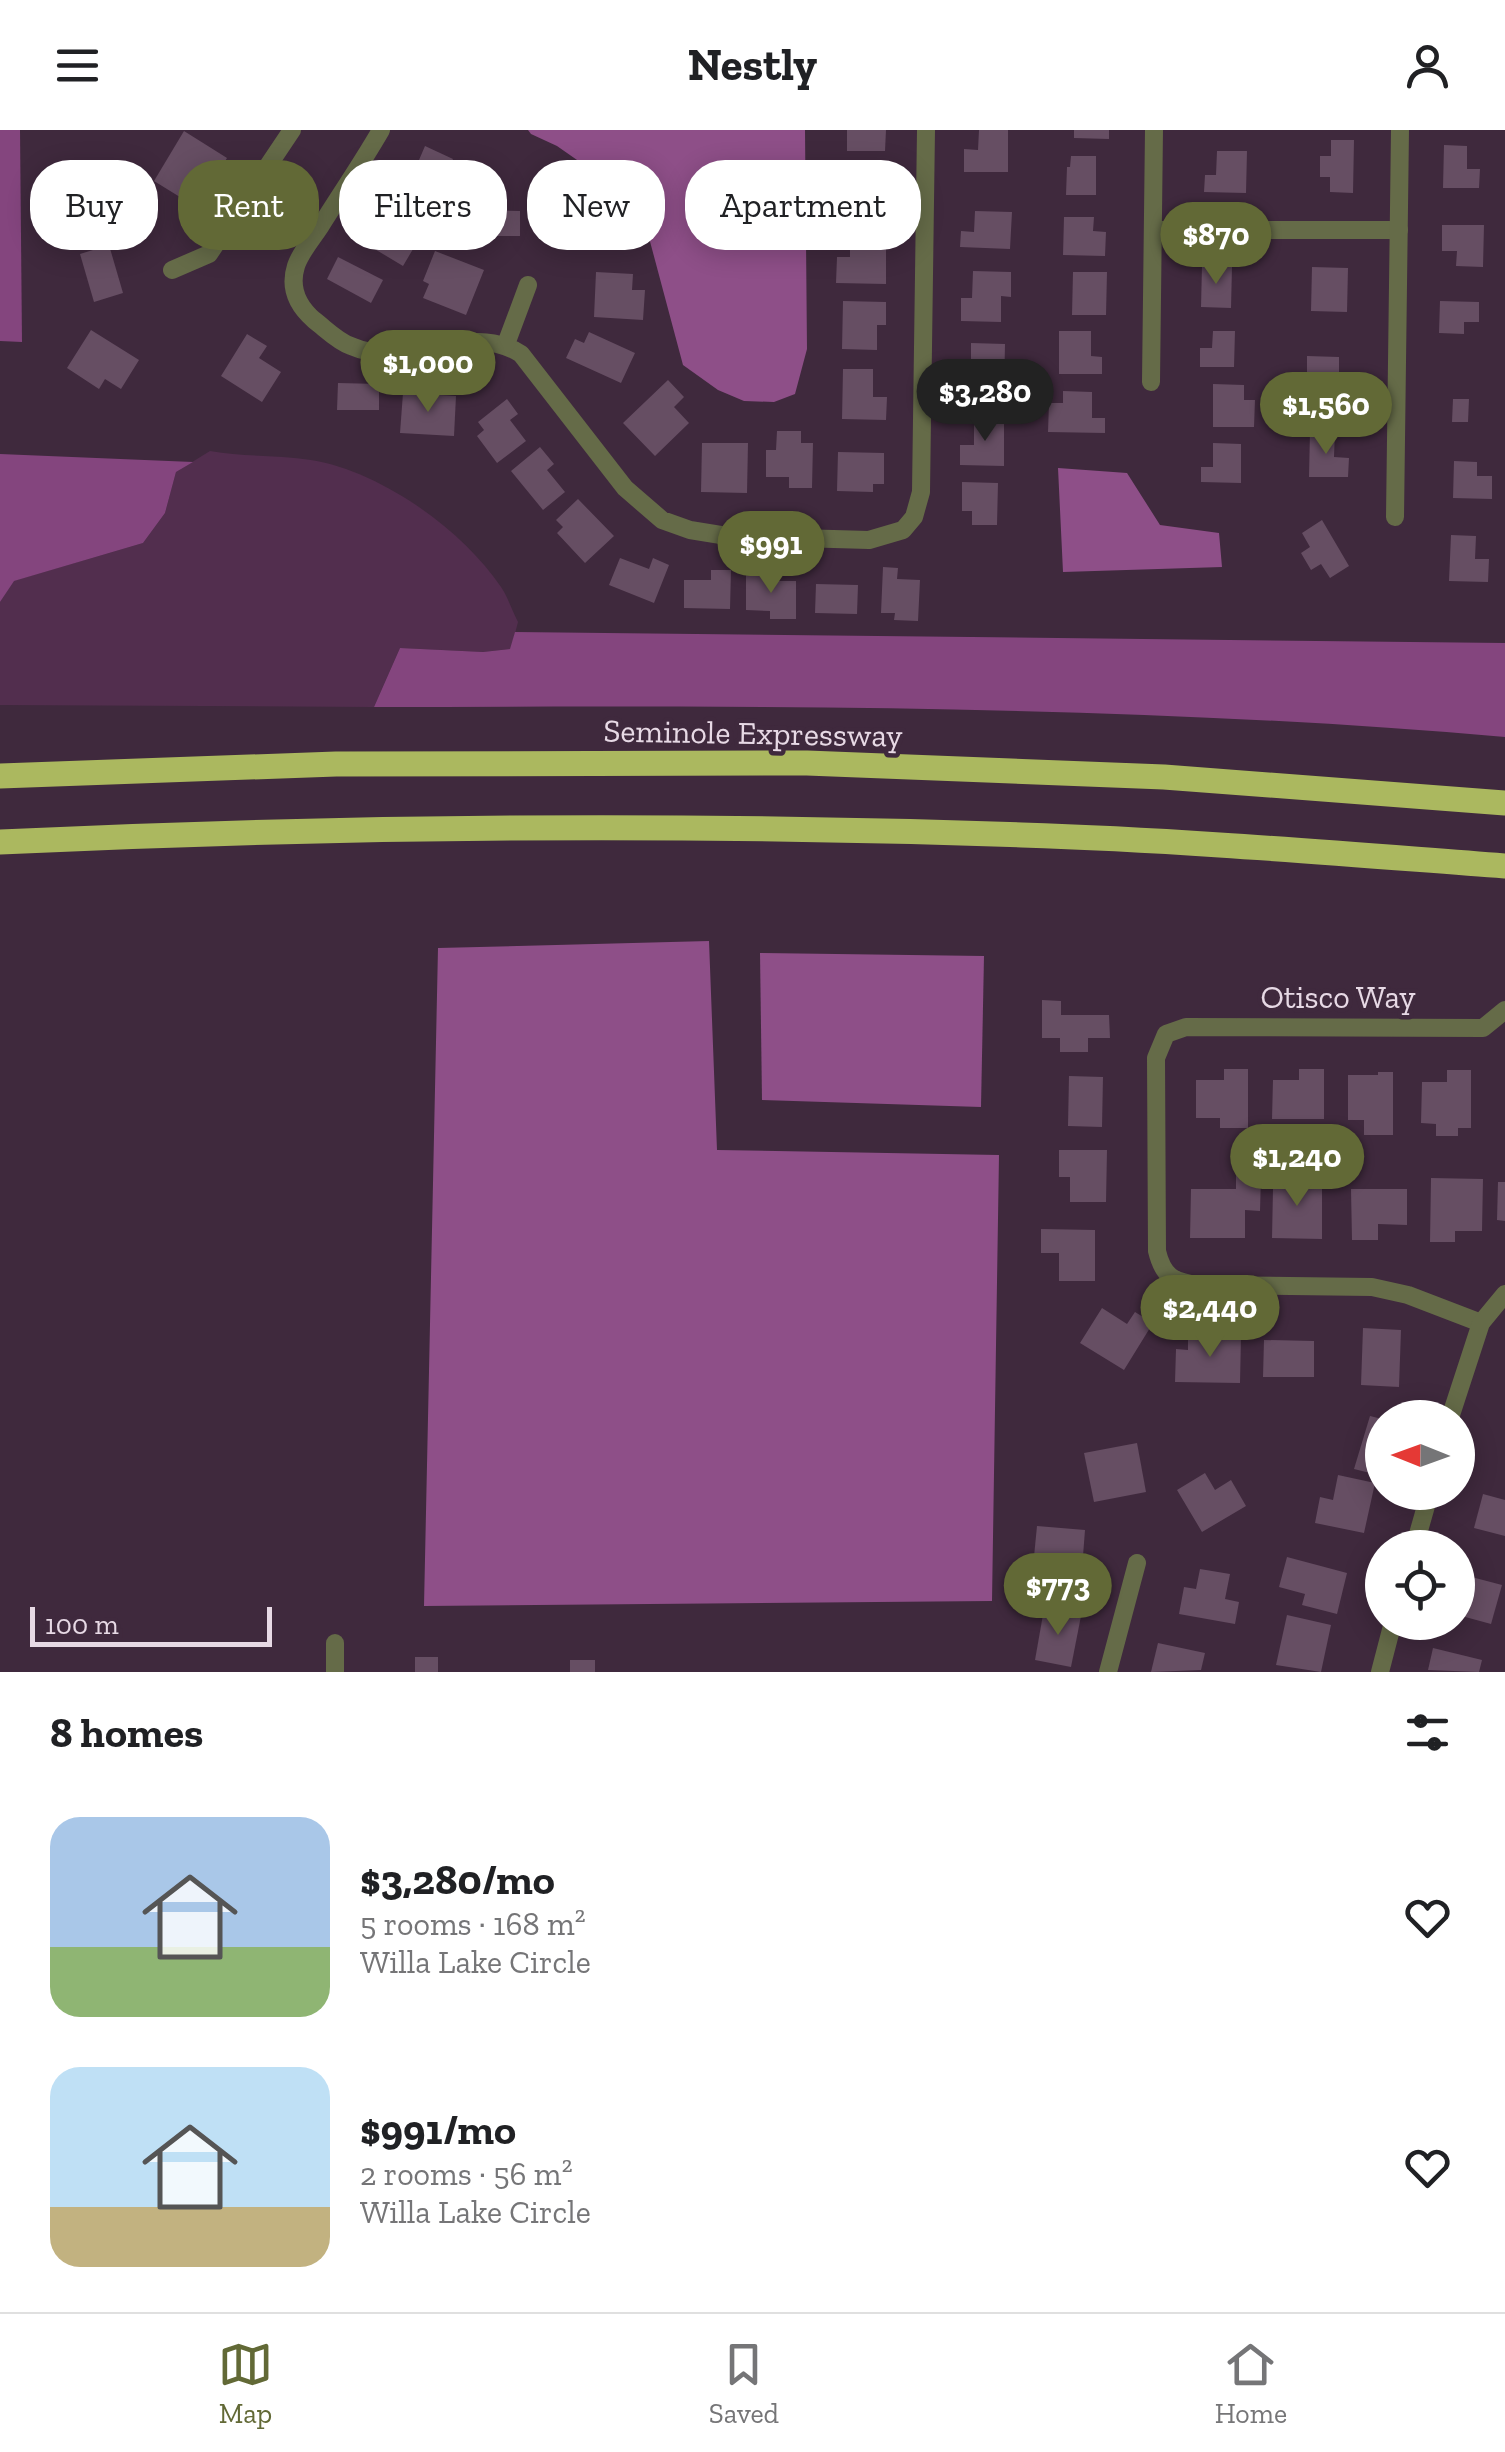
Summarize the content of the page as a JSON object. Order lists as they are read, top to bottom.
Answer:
{
  "streets": {
    "highway": ["Seminole Expressway"],
    "street": ["Otisco Way"]
  },
  "scale_bar": "100 m",
  "north": "left",
  "page": {
    "header": "Nestly",
    "chip": [
      "Buy",
      "Rent",
      "Filters",
      "New",
      "Apartment"
    ],
    "price": [
      "$870",
      "$1,000",
      "$3,280",
      "$1,560",
      "$991",
      "$1,240",
      "$2,440",
      "$773"
    ],
    "scale": "100 m",
    "heading": "8 homes",
    "list": [
      {
        "name": "$3,280/mo",
        "note": "5 rooms · 168 m² · Willa Lake Circle"
      },
      {
        "name": "$991/mo",
        "note": "2 rooms · 56 m² · Willa Lake Circle"
      }
    ],
    "tabs": ["Map", "Saved", "Home"]
  }
}
